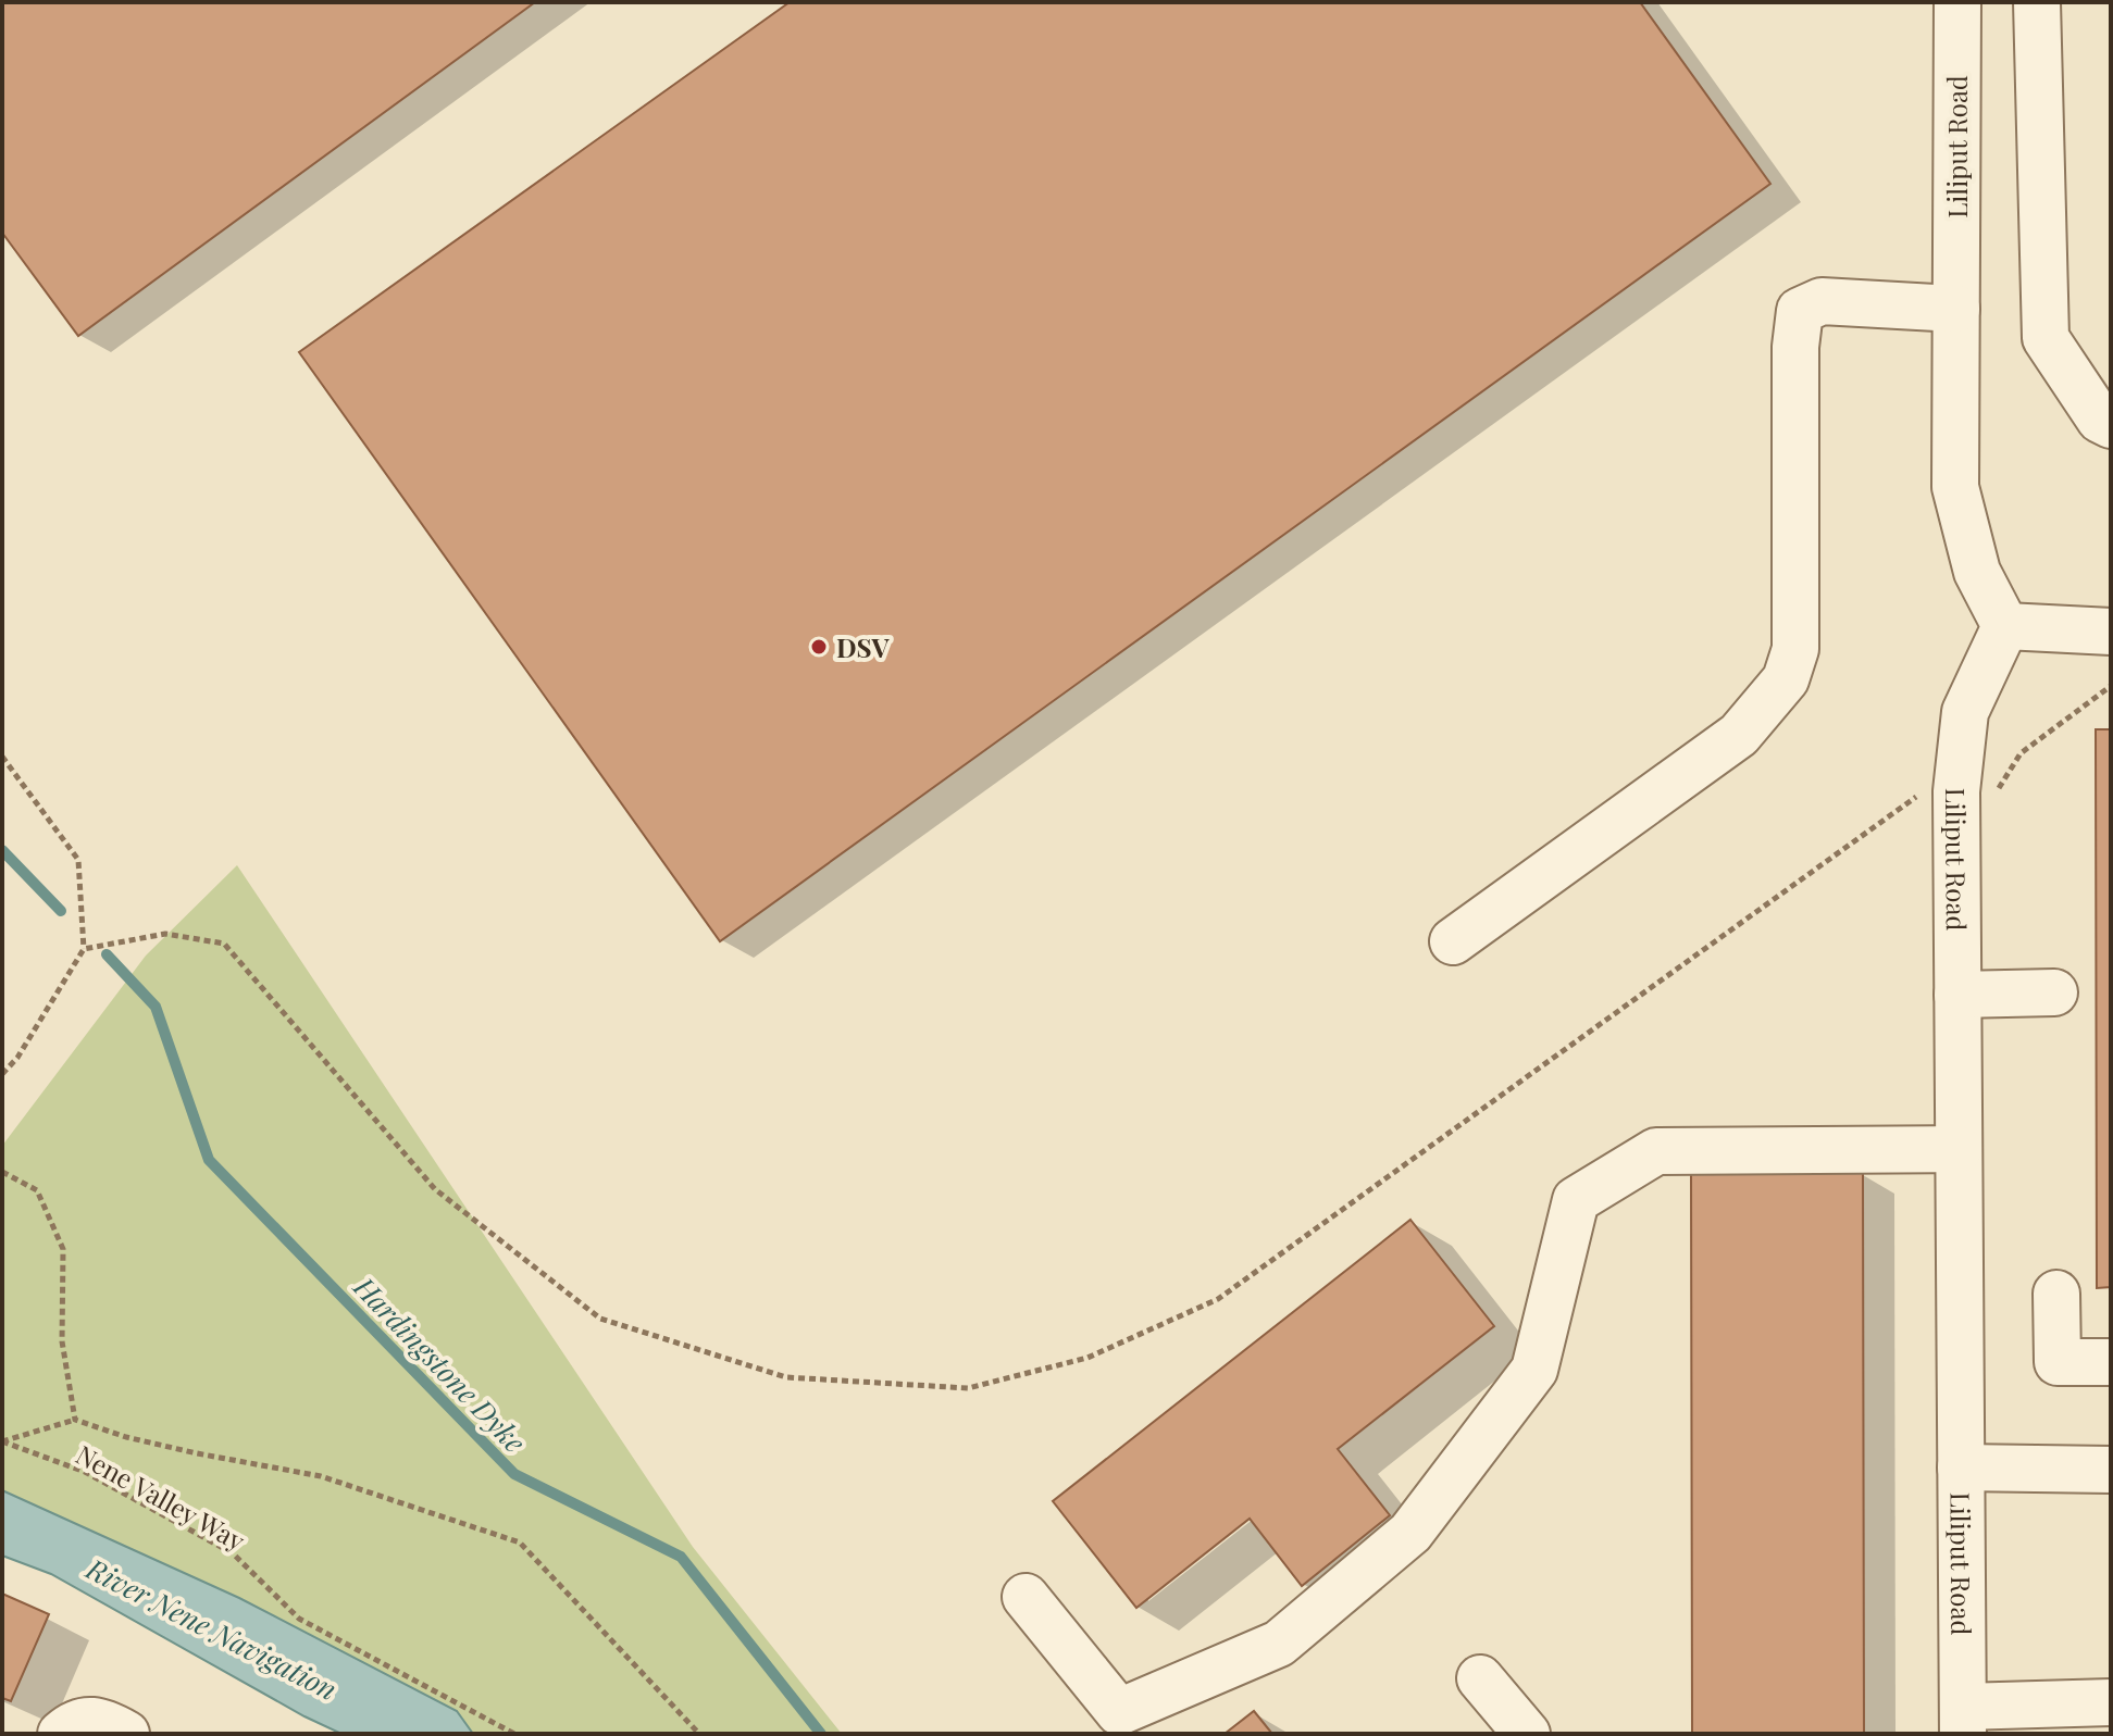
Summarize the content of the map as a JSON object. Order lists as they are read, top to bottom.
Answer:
{
  "streets": {
    "street": ["Liliput Road"],
    "path": ["Nene Valley Way"]
  },
  "water": ["Hardingstone Dyke", "River Nene Navigation"],
  "places": ["DSV"]
}
